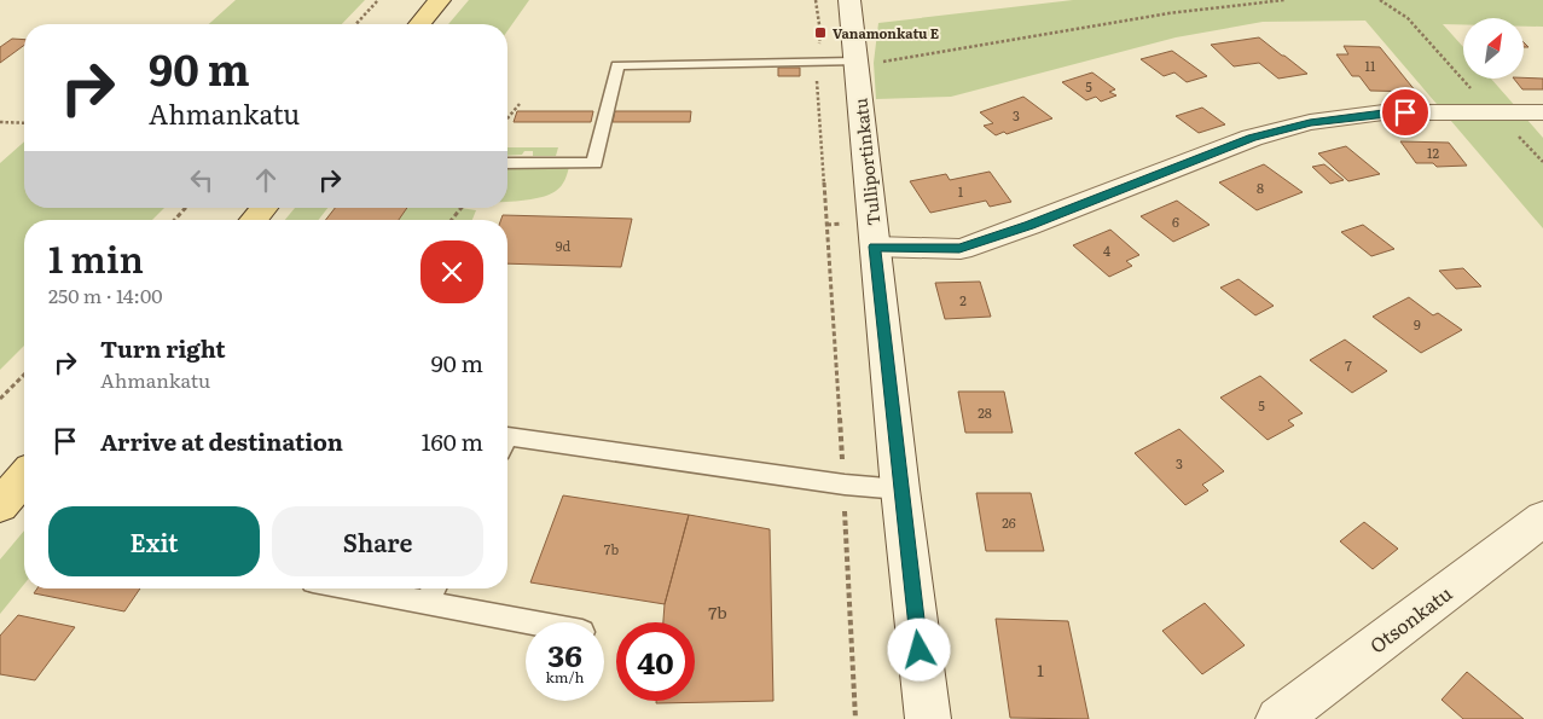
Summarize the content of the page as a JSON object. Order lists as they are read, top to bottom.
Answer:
{
  "streets": {
    "street": ["Tulliportinkatu", "Otsonkatu"]
  },
  "places": {
    "transit": ["Vanamonkatu E"]
  },
  "house_numbers": [
    "11",
    "5",
    "3",
    "12",
    "8",
    "1",
    "6",
    "9d",
    "4",
    "2",
    "9",
    "7",
    "5",
    "28",
    "3",
    "26",
    "7b",
    "7b",
    "1"
  ],
  "north": "top right",
  "page": {
    "turn": ["90 m", "Ahmankatu"],
    "heading": ["1 min", "250 m · 14:00"],
    "list": [
      {
        "name": "Turn right",
        "note": "Ahmankatu",
        "value": "90 m"
      },
      {
        "name": "Arrive at destination",
        "value": "160 m"
      }
    ],
    "buttons": ["Exit", "Share"],
    "speed": "36 km/h",
    "limit": "40"
  }
}
